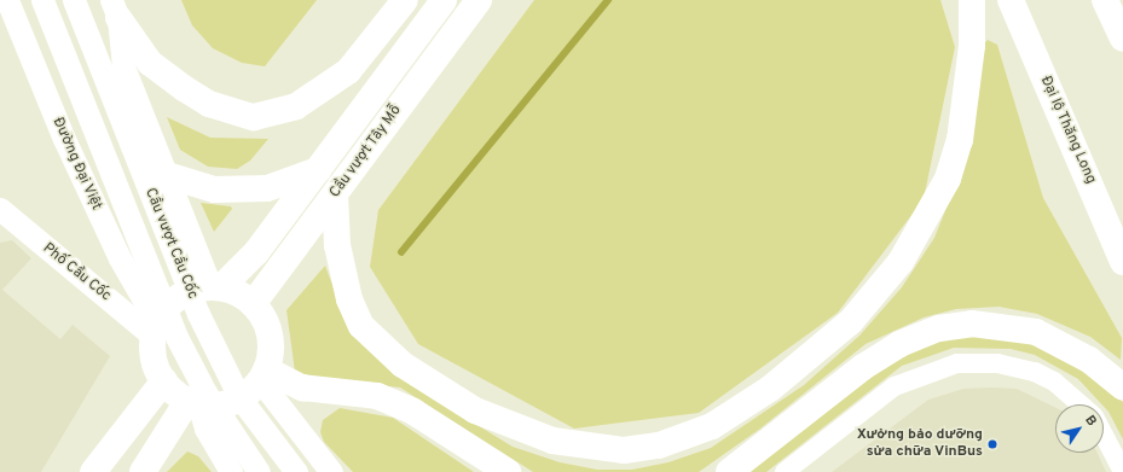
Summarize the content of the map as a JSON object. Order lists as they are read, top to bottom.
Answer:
{
  "streets": {
    "main road": ["Đại lộ Thăng Long", "Cầu vượt Tây Mỗ"],
    "street": ["Đường Đại Việt", "Cầu vượt Cầu Cốc", "Phố Cầu Cốc"]
  },
  "crossings": [
    ["Cầu vượt Tây Mỗ", "Đường Đại Việt"],
    ["Cầu vượt Tây Mỗ", "Phố Cầu Cốc"],
    ["Đường Đại Việt", "Phố Cầu Cốc"]
  ],
  "places": ["Xưởng bảo dưỡng sửa chữa VinBus"],
  "north": "top right"
}
